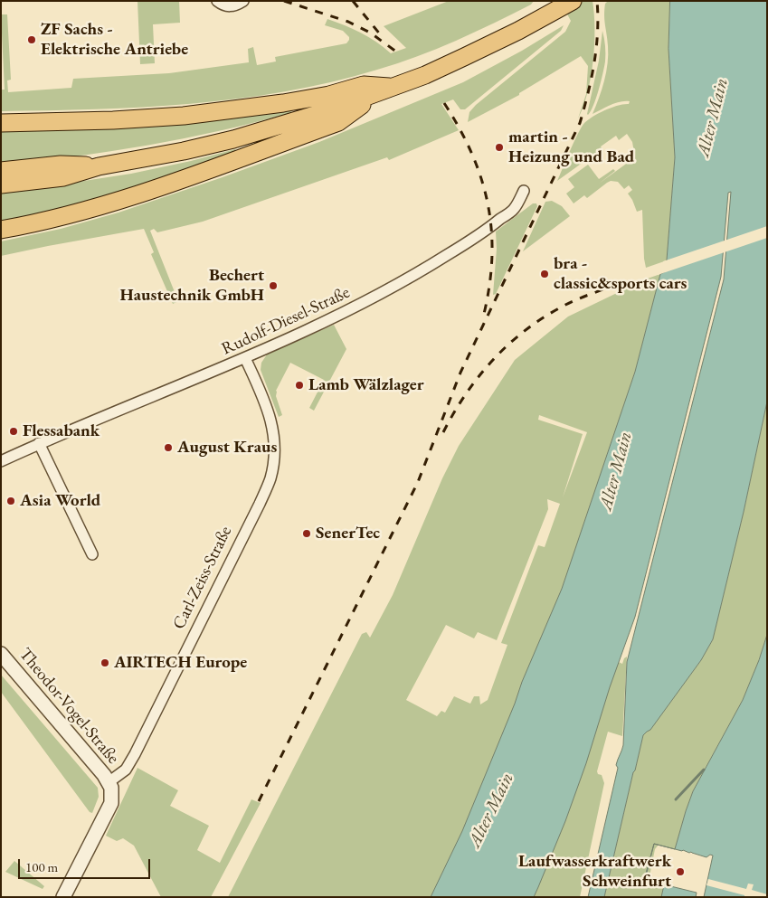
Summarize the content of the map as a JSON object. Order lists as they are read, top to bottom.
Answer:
{
  "streets": {
    "street": ["Rudolf-Diesel-Straße", "Carl-Zeiss-Straße", "Theodor-Vogel-Straße"]
  },
  "crossings": [
    ["Rudolf-Diesel-Straße", "Carl-Zeiss-Straße"],
    ["Carl-Zeiss-Straße", "Theodor-Vogel-Straße"]
  ],
  "water": ["Alter Main"],
  "places": [
    "ZF Sachs - Elektrische Antriebe",
    "martin - Heizung und Bad",
    "bra - classic&sports cars",
    "Bechert Haustechnik GmbH",
    "Lamb Wälzlager",
    "Flessabank",
    "August Kraus",
    "Asia World",
    "SenerTec",
    "AIRTECH Europe",
    "Laufwasserkraftwerk Schweinfurt"
  ],
  "scale_bar": "100 m"
}
